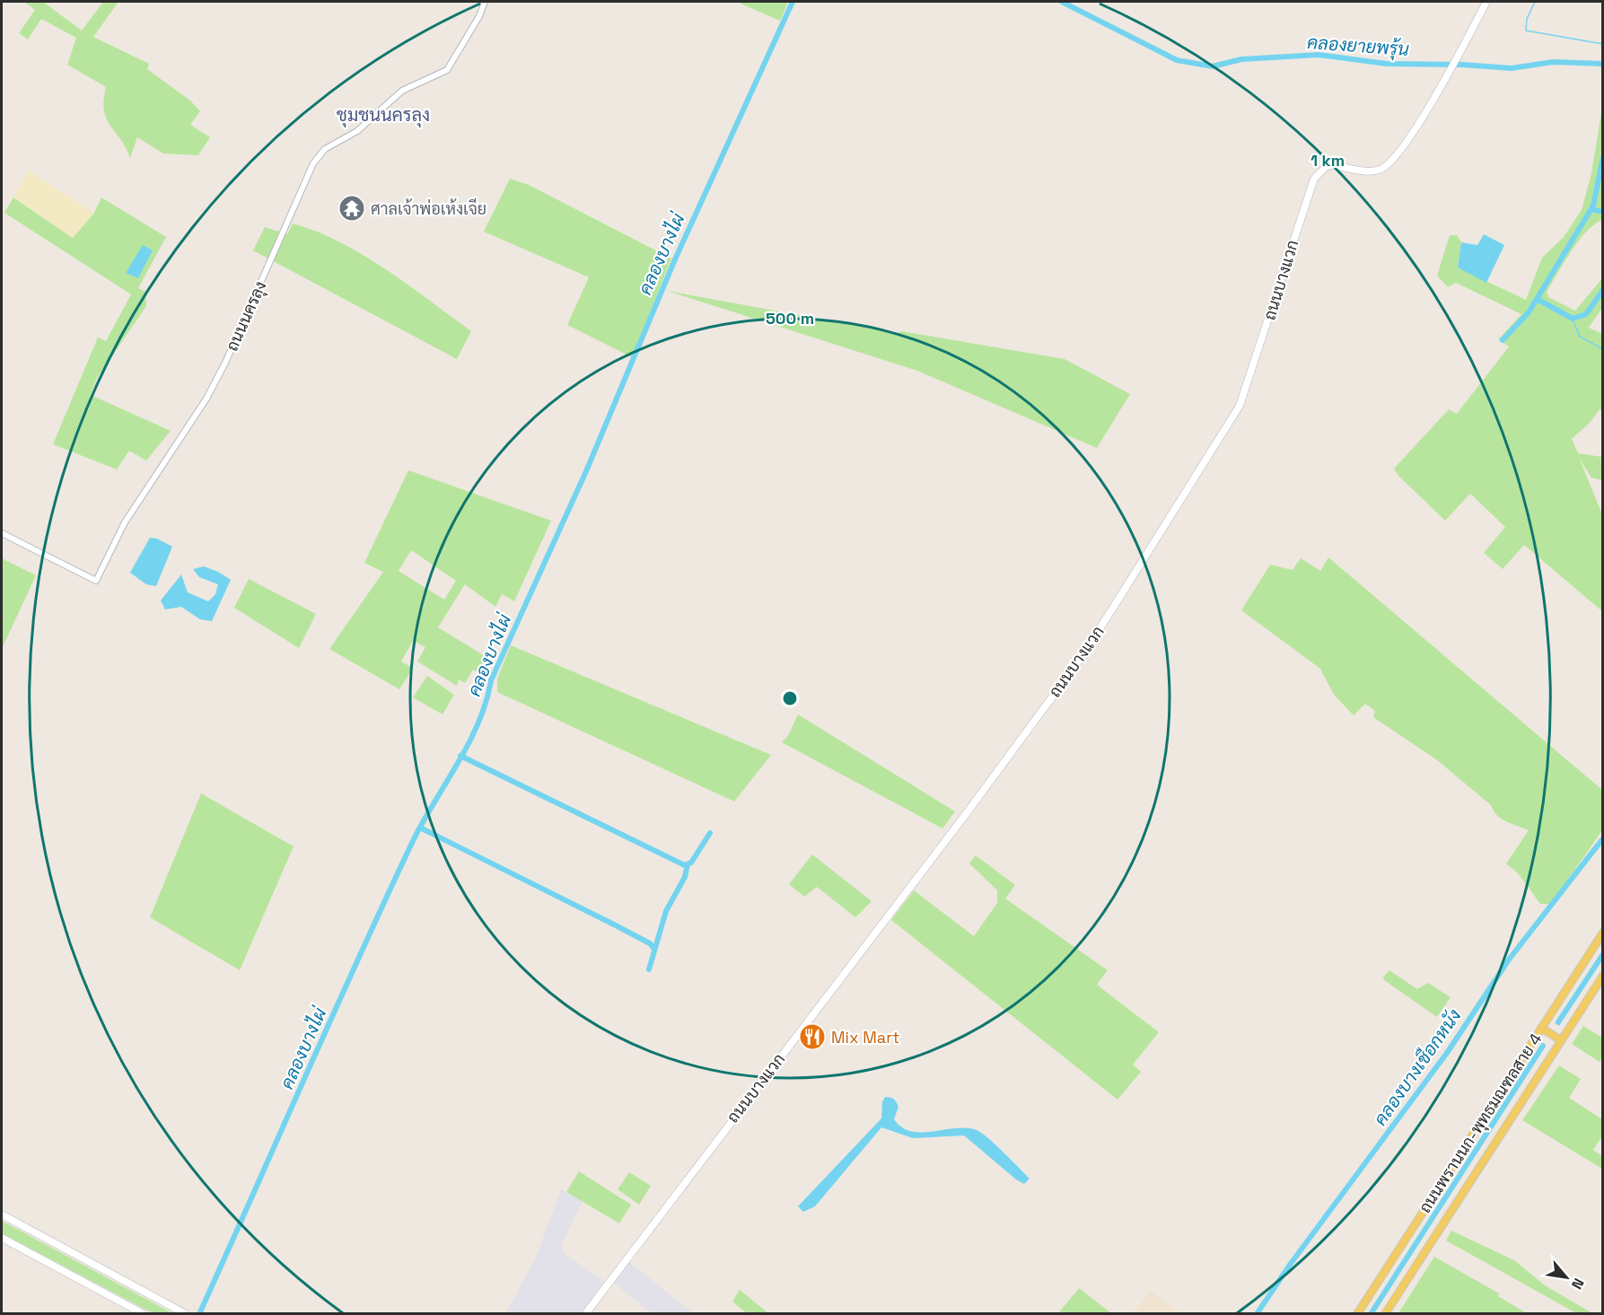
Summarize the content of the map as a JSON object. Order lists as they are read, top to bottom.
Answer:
{
  "streets": {
    "main road": ["ถนนบางแวก", "ถนนพรานนก-พุทธมณฑลสาย 4"],
    "street": ["ถนนนครลุง"]
  },
  "districts": ["ชุมชนนครลุง"],
  "water": ["คลองยายพรุ้น", "คลองบางไผ่", "คลองบางเชือกหนัง"],
  "places": {
    "temple": ["ศาลเจ้าพ่อเห้งเจีย"],
    "restaurant": ["Mix Mart"]
  },
  "north": "bottom right",
  "rings": ["1 km", "500 m"]
}
